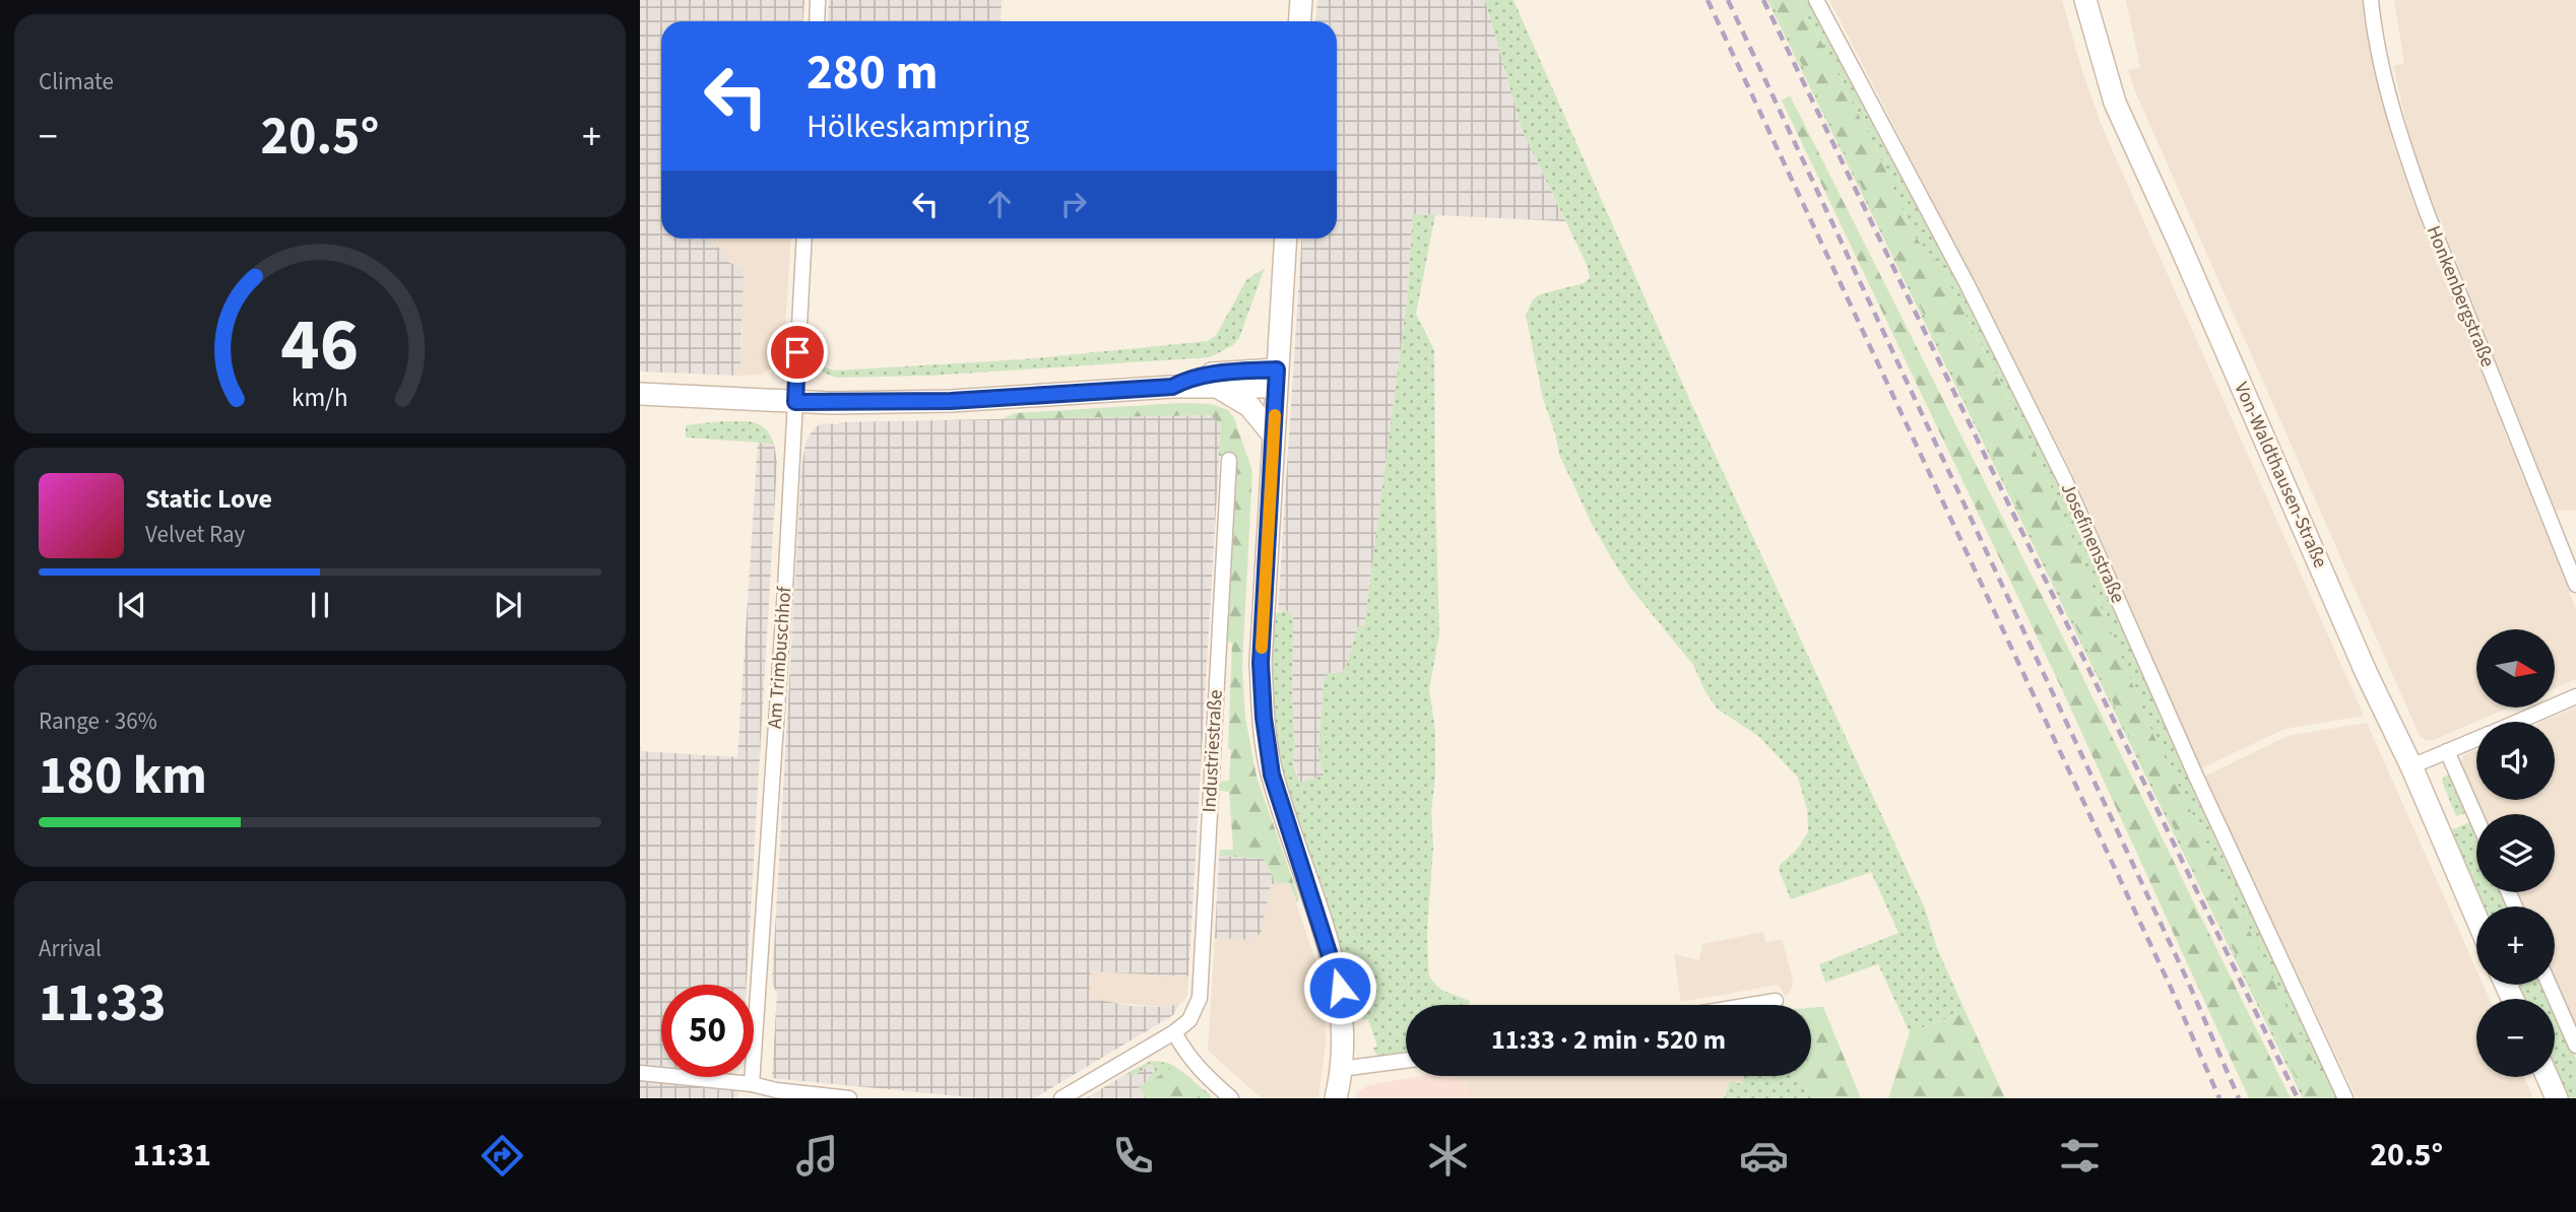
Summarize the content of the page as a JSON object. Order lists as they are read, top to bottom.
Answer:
{
  "streets": {
    "main road": ["Von-Waldthausen-Straße"],
    "street": [
      "Honkenbergstraße",
      "Josefinenstraße",
      "Am Trimbuschhof",
      "Industriestraße"
    ]
  },
  "north": "right",
  "page": {
    "tile": [
      "Climate",
      ["Range · 36%", "180 km"],
      ["Arrival", "11:33"]
    ],
    "turn": ["280 m", "Hölkeskampring"],
    "heat": ["−", "20.5°", "+"],
    "song": ["Static Love", "Velvet Ray"],
    "map_buttons": ["+", "−"],
    "limit": "50",
    "trip": "11:33 · 2 min · 520 m",
    "tabs": ["11:31", "20.5°"],
    "gauge": ["46", "km/h"]
  }
}
